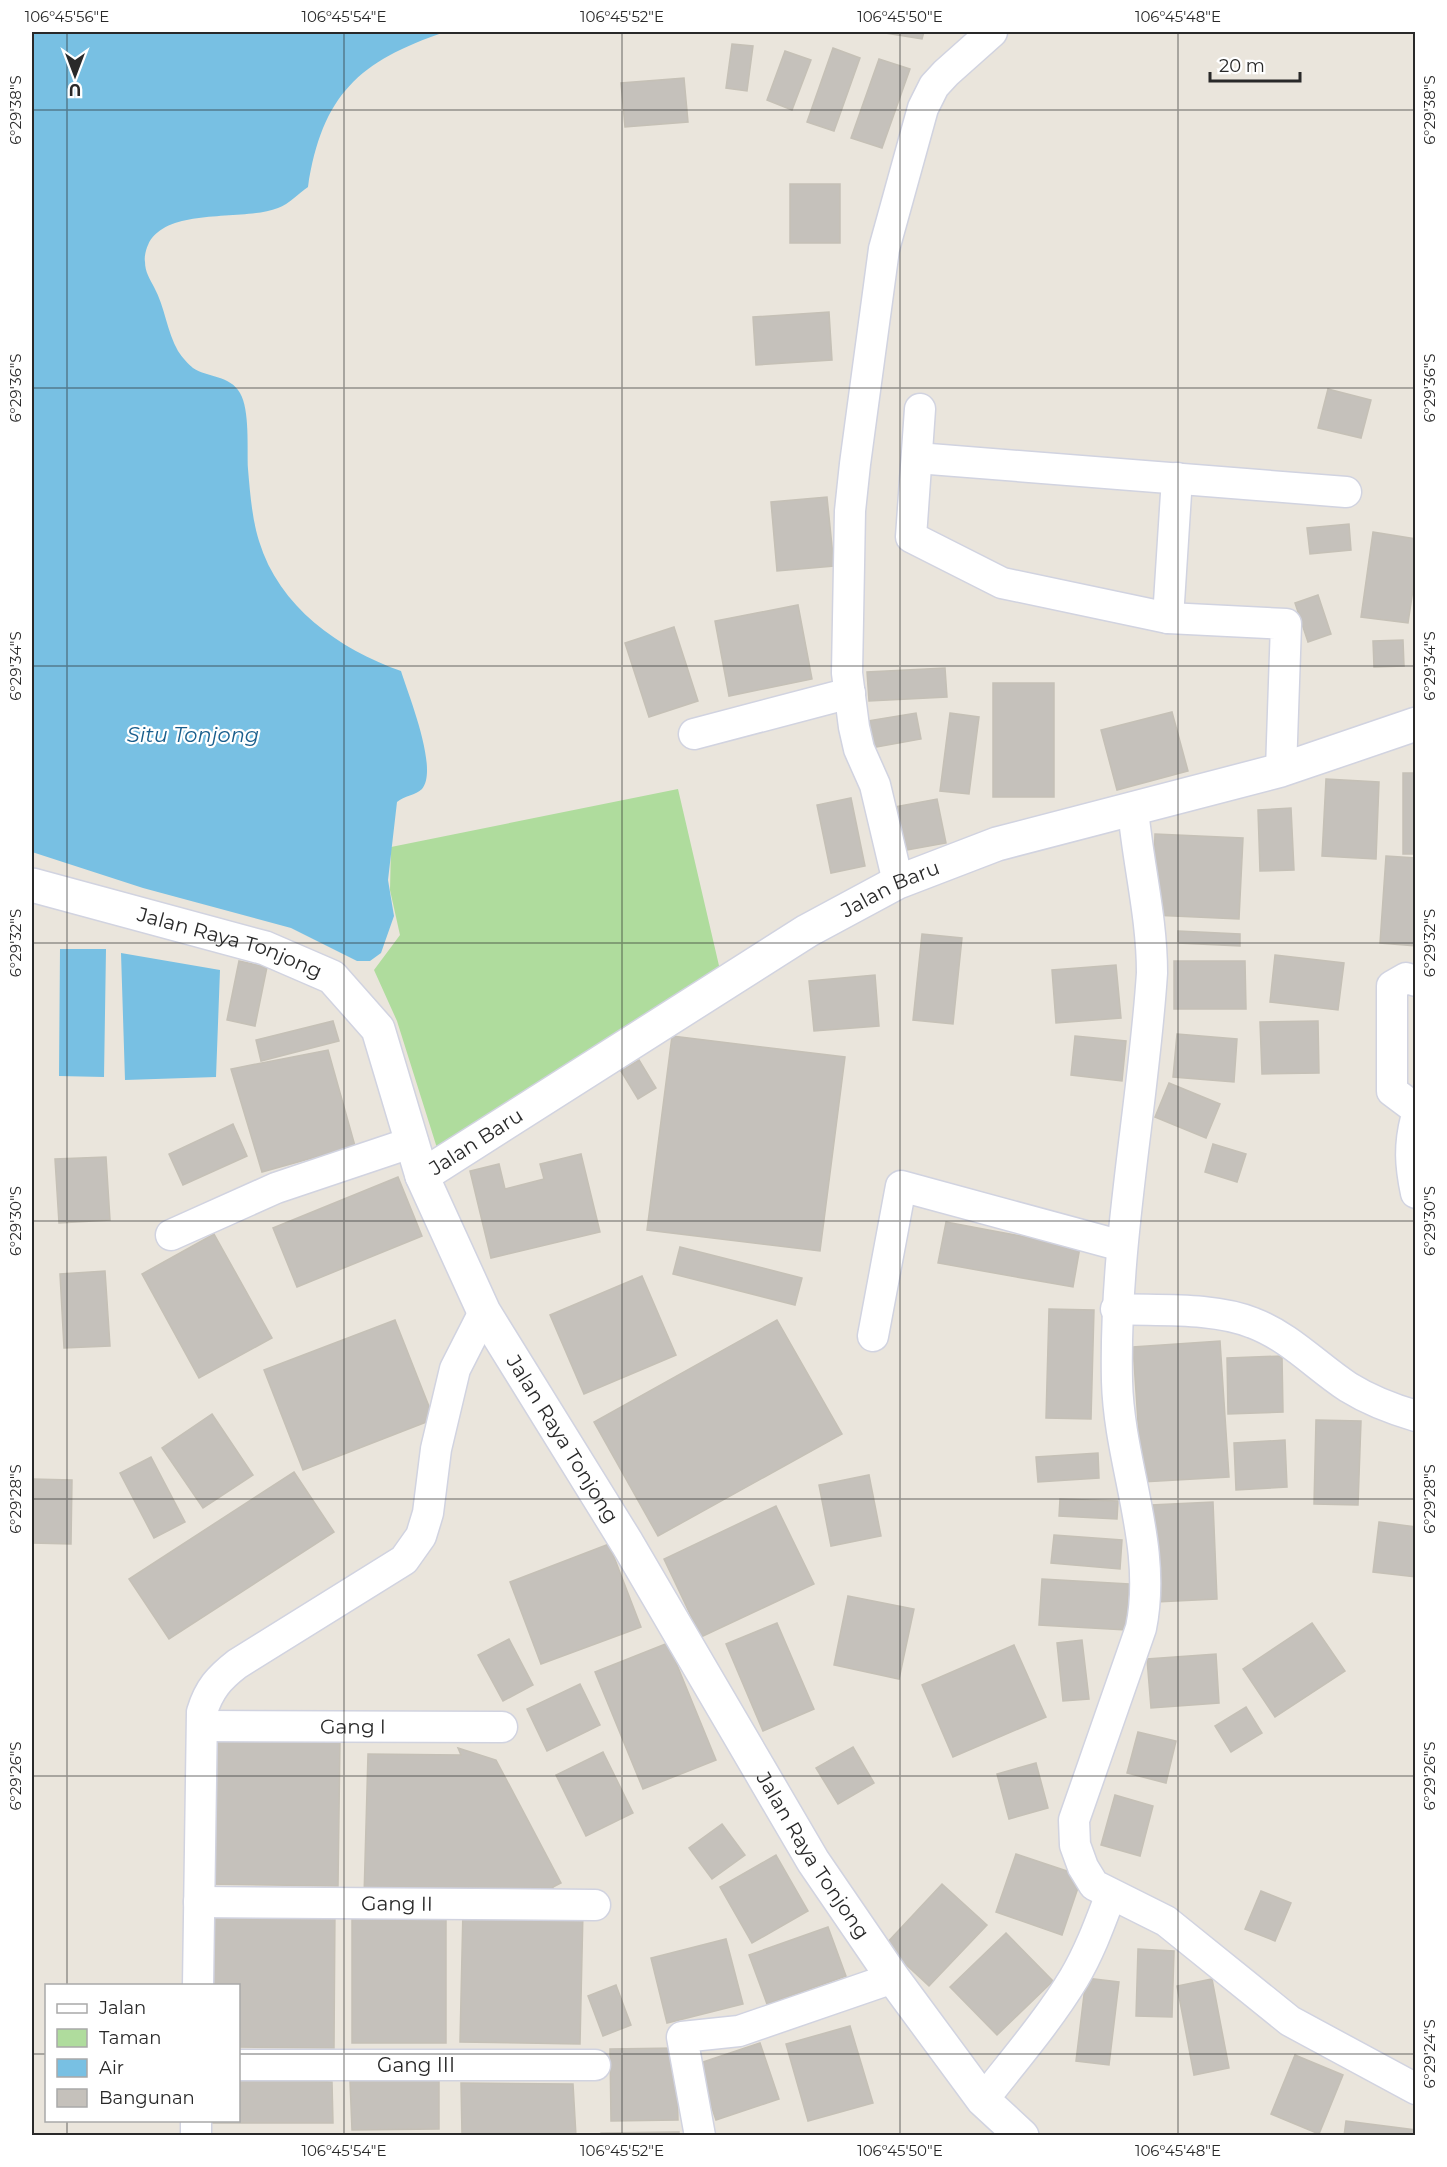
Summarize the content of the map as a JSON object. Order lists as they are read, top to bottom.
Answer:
{
  "streets": {
    "main road": ["Jalan Baru", "Jalan Raya Tonjong"],
    "street": ["Gang I", "Gang II", "Gang III"]
  },
  "crossings": [
    ["Jalan Baru", "Jalan Raya Tonjong"]
  ],
  "water": ["Situ Tonjong"],
  "legend": [
    "Jalan",
    "Taman",
    "Air",
    "Bangunan"
  ],
  "scale_bar": "20 m",
  "north": "bottom",
  "coordinates": [
    "106°45'56\"E",
    "106°45'54\"E",
    "106°45'52\"E",
    "106°45'50\"E",
    "106°45'48\"E",
    "6°29'38\"S",
    "6°29'36\"S",
    "6°29'34\"S",
    "6°29'32\"S",
    "6°29'30\"S",
    "6°29'28\"S",
    "6°29'26\"S",
    "6°29'24\"S"
  ]
}
